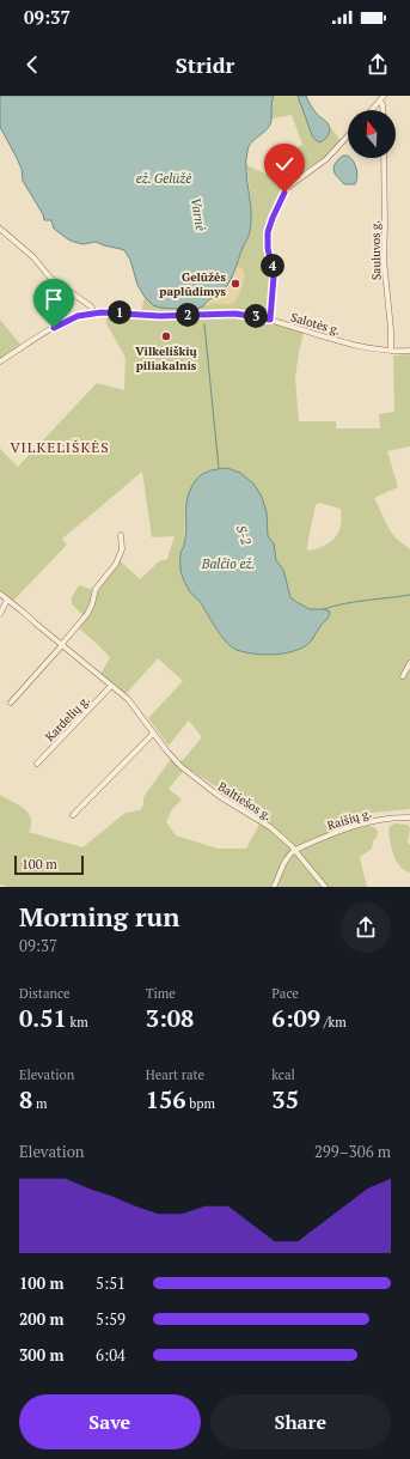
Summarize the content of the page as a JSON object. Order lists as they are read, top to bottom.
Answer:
{
  "streets": {
    "street": [
      "Sauluvos g.",
      "Salotės g.",
      "Kardelių g.",
      "Baltiešos g.",
      "Raišių g."
    ]
  },
  "crossings": [
    ["Sauluvos g.", "Salotės g."],
    ["Kardelių g.", "Baltiešos g."],
    ["Baltiešos g.", "Raišių g."]
  ],
  "districts": ["VILKELIŠKĖS"],
  "water": [
    "ež. Gelūžė",
    "Varnė",
    "S-2",
    "Balčio ež."
  ],
  "places": ["Gelūžės paplūdimys", "Vilkeliškių piliakalnis"],
  "scale_bar": "100 m",
  "north": "top",
  "page": {
    "status": "09:37",
    "header": "Stridr",
    "pins": [
      "4",
      "1",
      "2",
      "3"
    ],
    "scale": "100 m",
    "heading": ["Morning run", "09:37"],
    "stats": [
      ["Distance", "0.51 km"],
      ["Time", "3:08"],
      ["Pace", "6:09 /km"],
      ["Elevation", "8 m"],
      ["Heart rate", "156 bpm"],
      ["kcal", "35"]
    ],
    "chart": ["Elevation", "299–306 m"],
    "list": [
      {
        "name": "100 m",
        "note": "5:51"
      },
      {
        "name": "200 m",
        "note": "5:59"
      },
      {
        "name": "300 m",
        "note": "6:04"
      }
    ],
    "buttons": ["Save", "Share"]
  }
}
